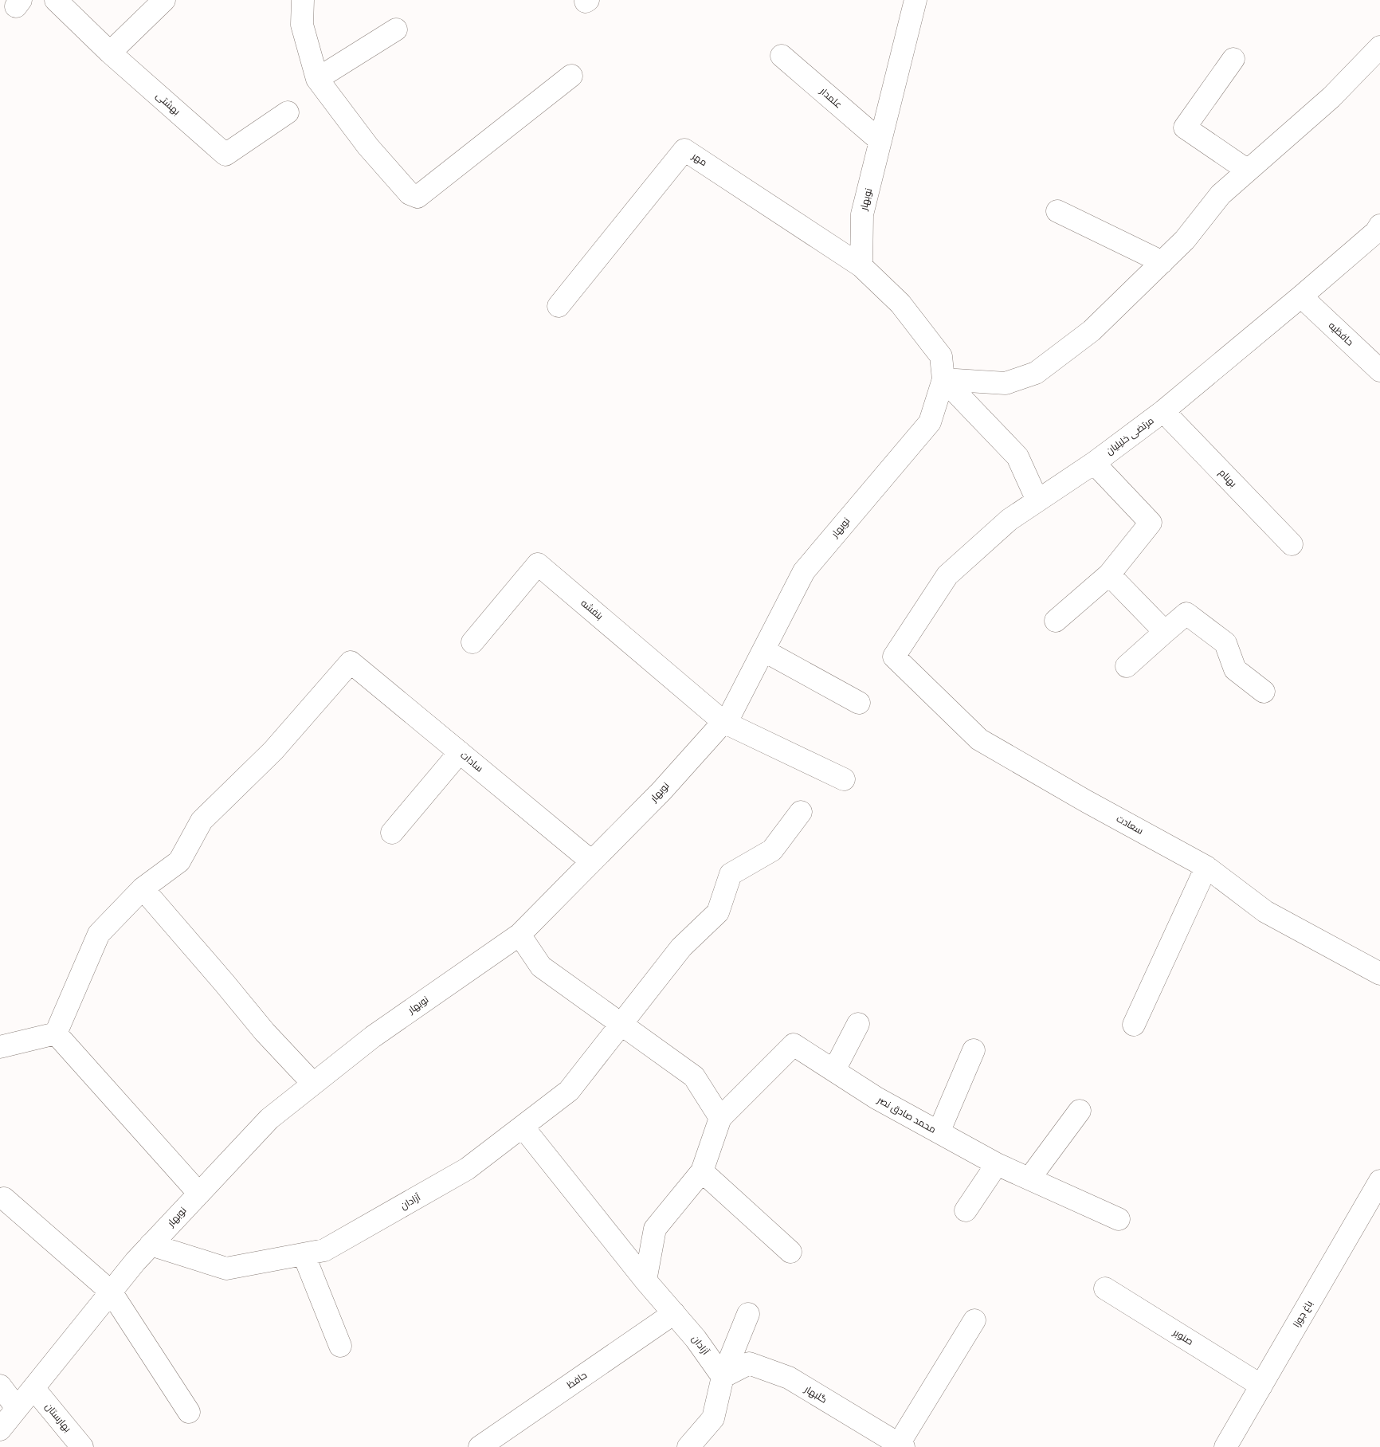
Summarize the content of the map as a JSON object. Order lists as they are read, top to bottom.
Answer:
{
  "streets": {
    "street": [
      "علمدار",
      "بهشتی",
      "مهر",
      "نوبهار",
      "حافظیه",
      "مرتضی خلیلیان",
      "بهنام",
      "بنفشه",
      "سادات",
      "سعادت",
      "محمد صادق نصر",
      "آزادان",
      "باغ جوزا",
      "صنوبر",
      "حافظ",
      "گلبهار",
      "بهارستان"
    ]
  },
  "crossings": [
    ["علمدار", "نوبهار"],
    ["مهر", "نوبهار"],
    ["نوبهار", "بنفشه"],
    ["نوبهار", "سادات"],
    ["نوبهار", "آزادان"],
    ["نوبهار", "بهارستان"],
    ["حافظیه", "مرتضی خلیلیان"],
    ["مرتضی خلیلیان", "بهنام"],
    ["مرتضی خلیلیان", "سعادت"],
    ["آزادان", "حافظ"],
    ["آزادان", "گلبهار"],
    ["باغ جوزا", "صنوبر"]
  ]
}
